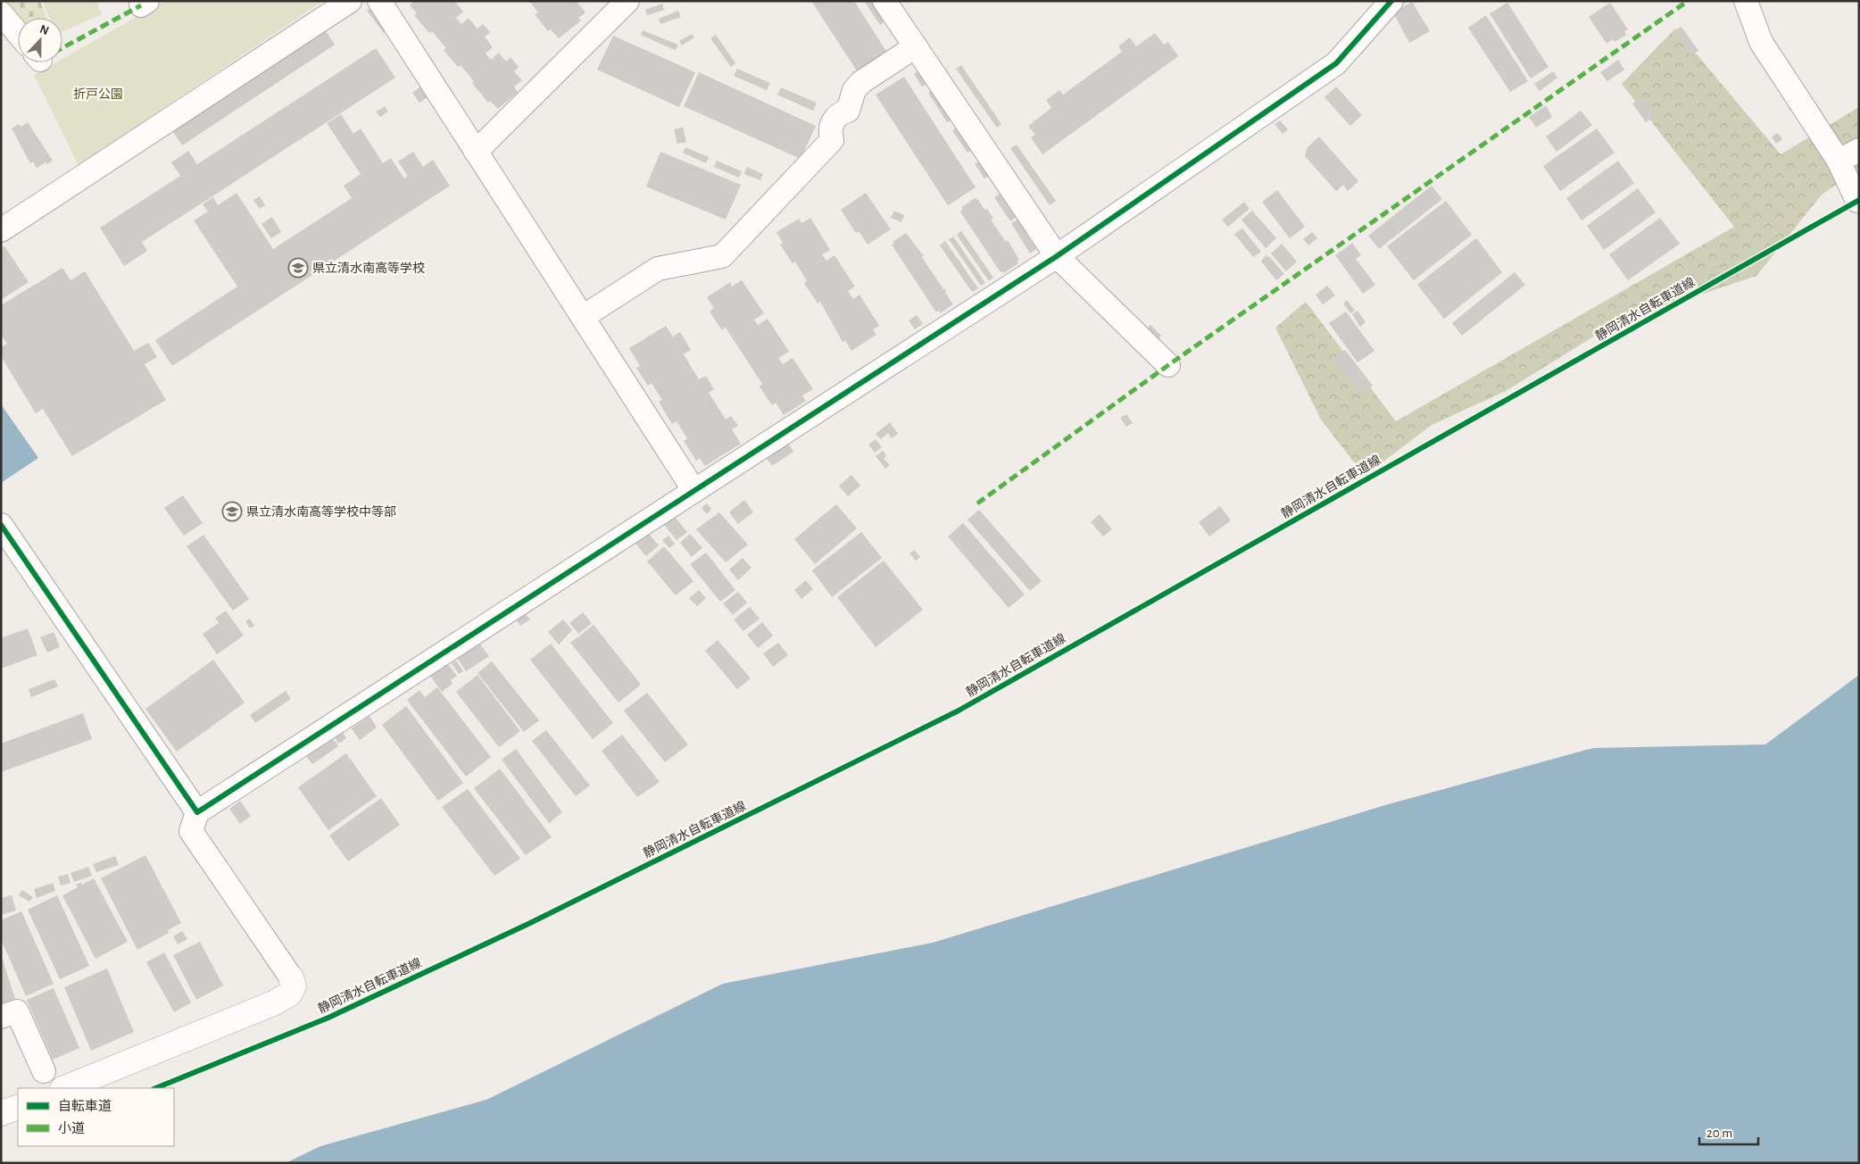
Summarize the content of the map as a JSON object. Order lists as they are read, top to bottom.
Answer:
{
  "streets": {
    "cycle path": ["静岡清水自転車道線"]
  },
  "parks": ["折戸公園"],
  "places": {
    "school or university": ["県立清水南高等学校", "県立清水南高等学校中等部"]
  },
  "legend": ["自転車道", "小道"],
  "scale_bar": "20 m",
  "north": "top"
}
